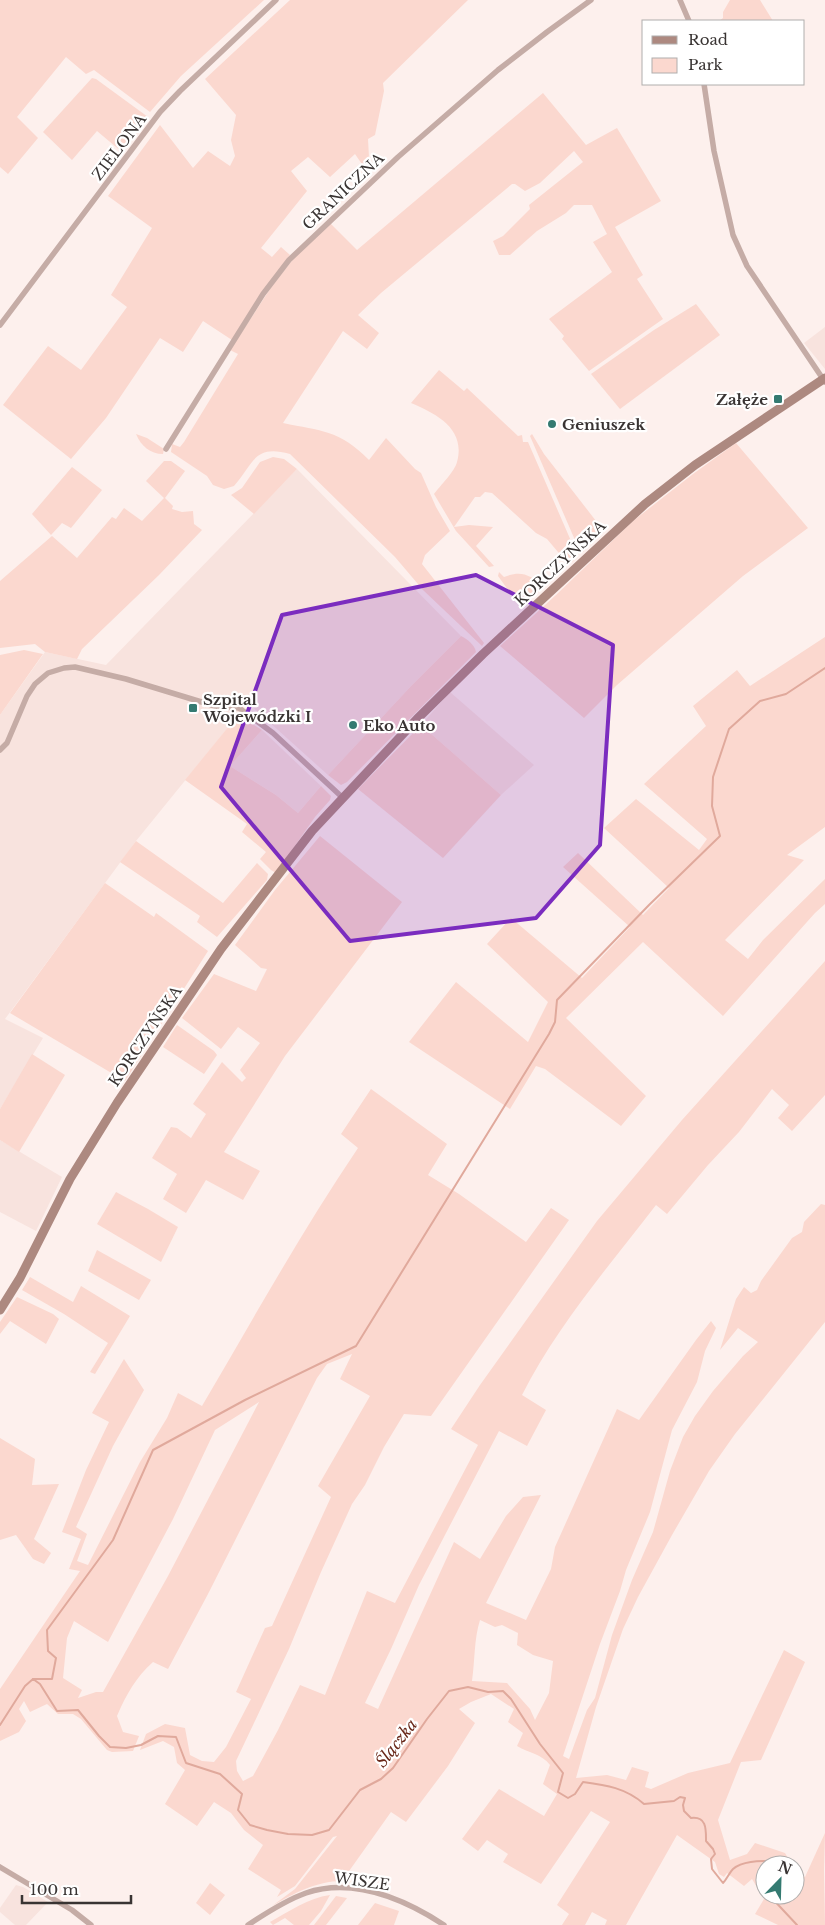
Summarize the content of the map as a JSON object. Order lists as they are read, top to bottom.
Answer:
{
  "streets": {
    "main road": ["KORCZYŃSKA"],
    "street": ["ZIELONA", "GRANICZNA", "WISZE"]
  },
  "water": ["Ślączka"],
  "places": {
    "transit": ["Załęże", "Szpital Wojewódzki I"],
    "other": ["Geniuszek", "Eko Auto"]
  },
  "legend": ["Road", "Park"],
  "scale_bar": "100 m",
  "north": "top right"
}
